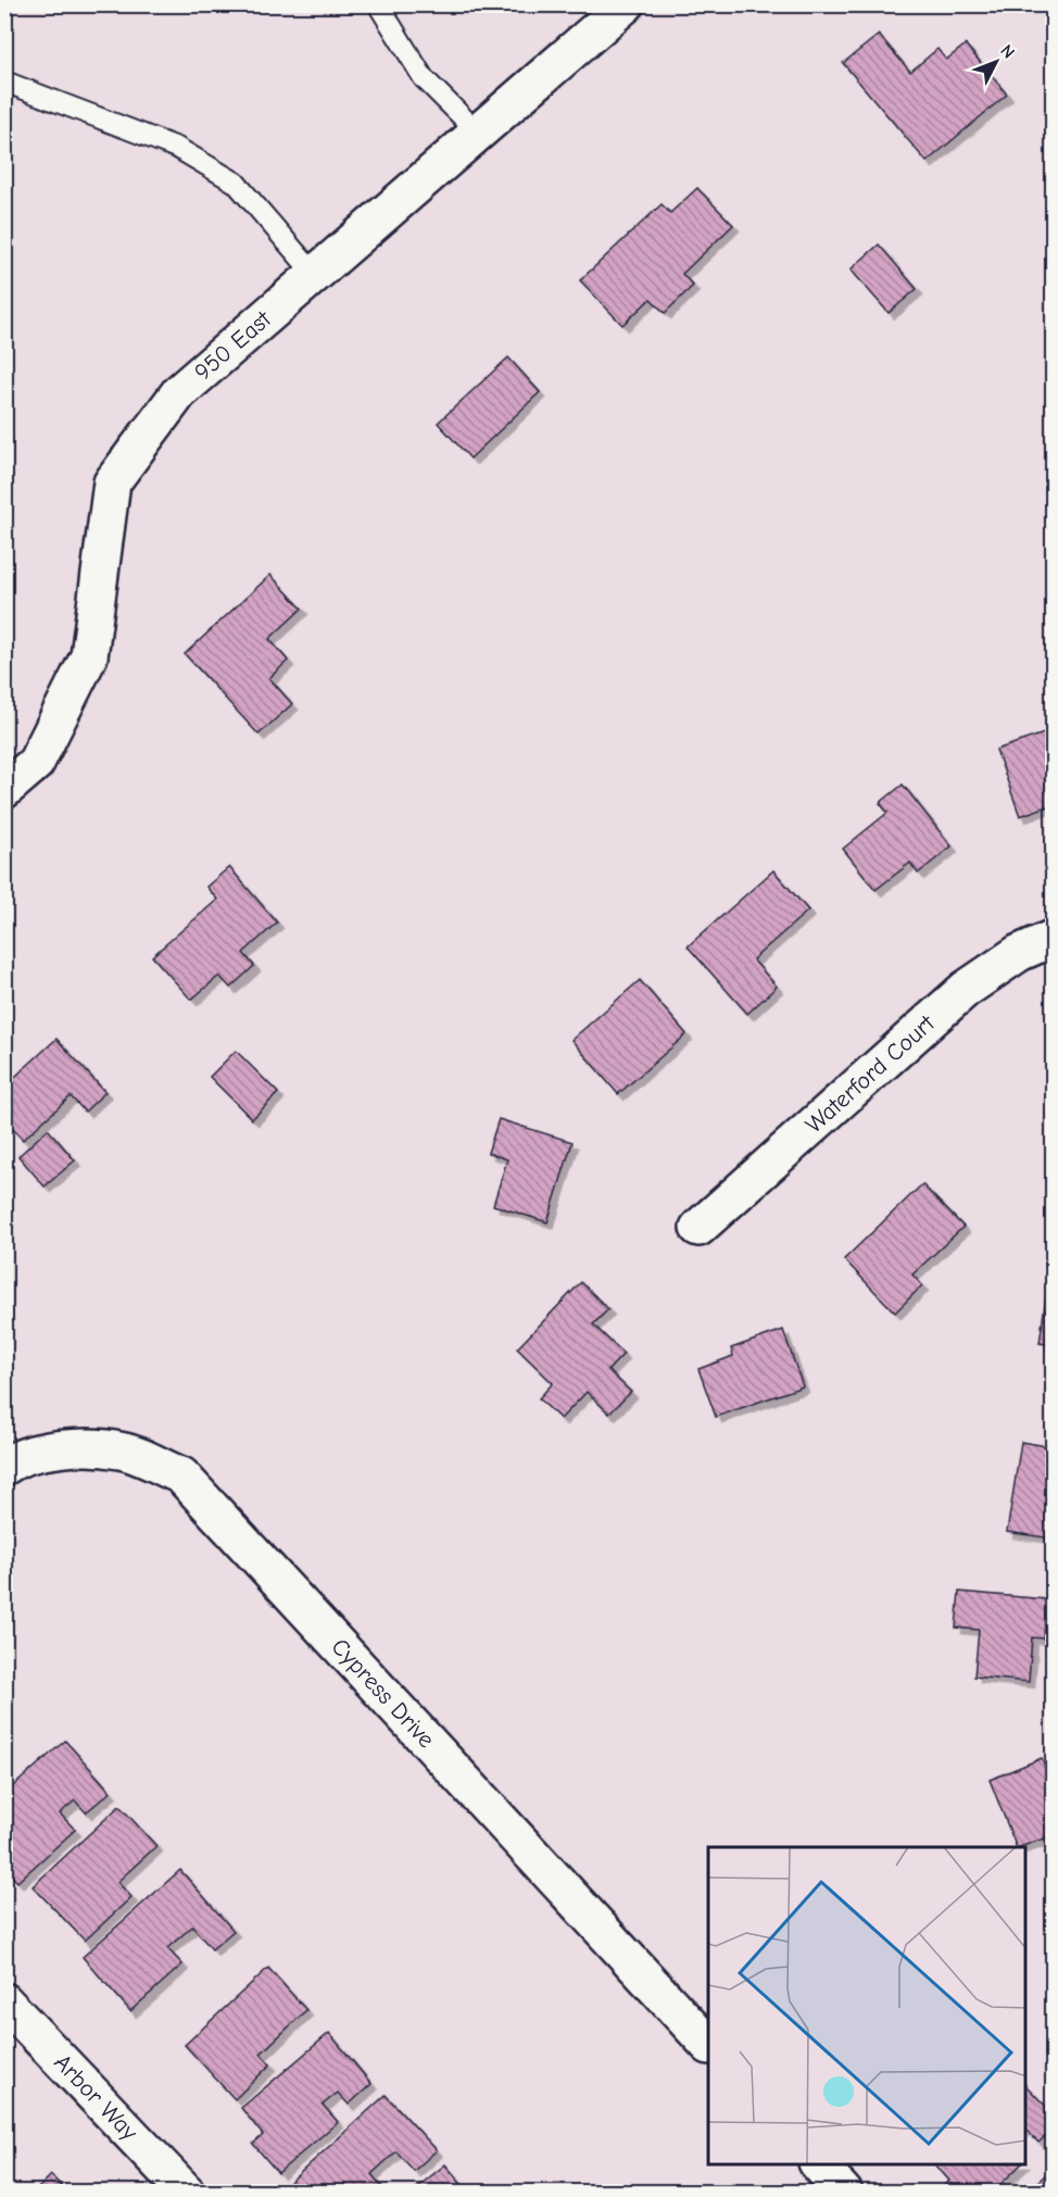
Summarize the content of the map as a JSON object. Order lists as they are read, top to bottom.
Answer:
{
  "streets": {
    "street": [
      "950 East",
      "Waterford Court",
      "Cypress Drive",
      "Arbor Way"
    ]
  },
  "north": "top right"
}
